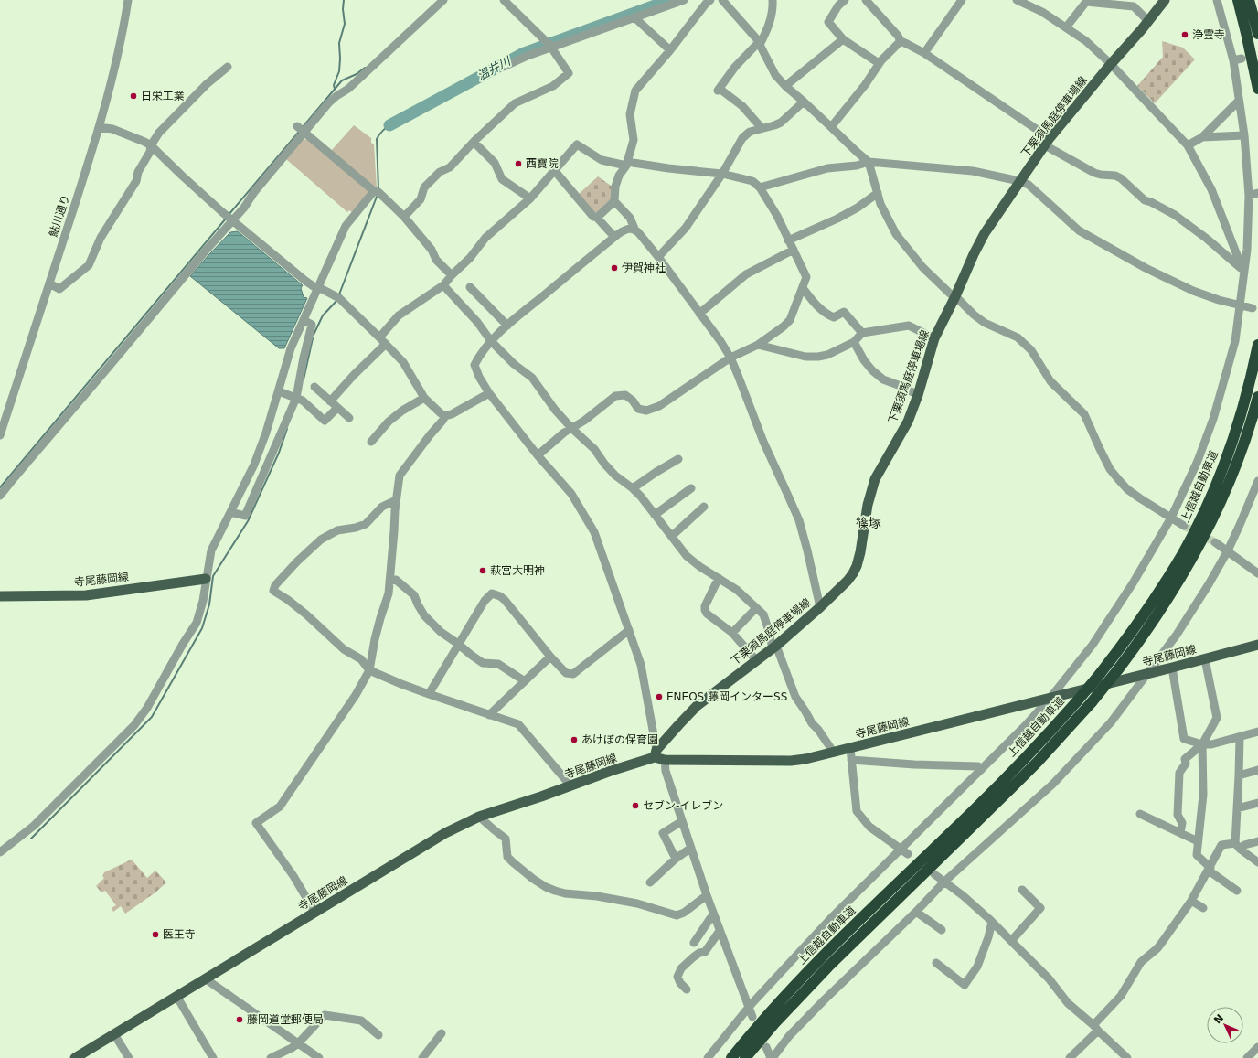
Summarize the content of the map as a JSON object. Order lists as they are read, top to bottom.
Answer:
{
  "streets": {
    "highway": ["上信越自動車道"],
    "main road": ["下栗須馬庭停車場線", "寺尾藤岡線"],
    "street": ["鮎川通り"]
  },
  "crossings": [
    ["下栗須馬庭停車場線", "寺尾藤岡線"]
  ],
  "districts": ["篠塚"],
  "water": ["温井川"],
  "places": [
    "浄雲寺",
    "日栄工業",
    "西寶院",
    "伊賀神社",
    "萩宮大明神",
    "ENEOS 藤岡インターSS",
    "あけぼの保育園",
    "セブン-イレブン",
    "医王寺",
    "藤岡道堂郵便局"
  ],
  "north": "top left"
}
